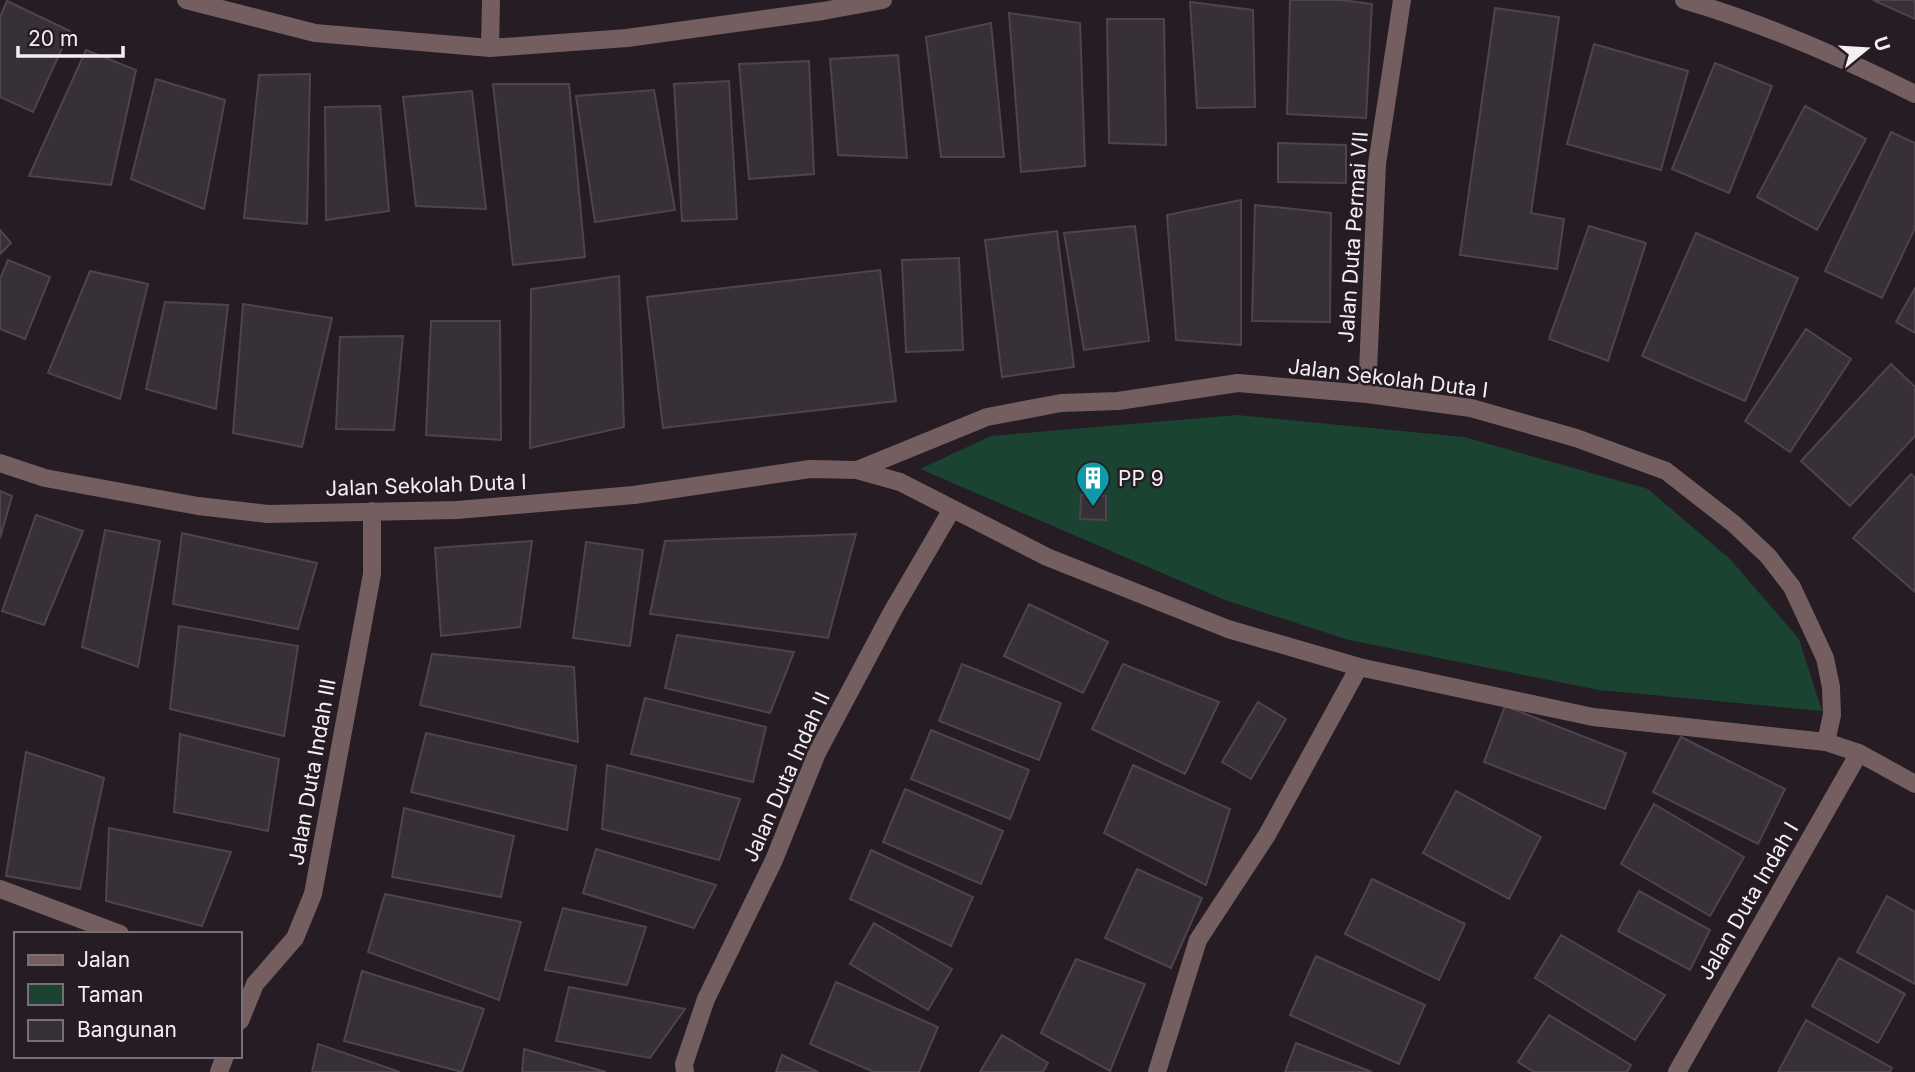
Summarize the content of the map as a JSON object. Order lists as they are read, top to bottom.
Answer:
{
  "streets": {
    "street": [
      "Jalan Duta Permai VII",
      "Jalan Sekolah Duta I",
      "Jalan Duta Indah III",
      "Jalan Duta Indah II",
      "Jalan Duta Indah I"
    ]
  },
  "crossings": [
    ["Jalan Duta Permai VII", "Jalan Sekolah Duta I"],
    ["Jalan Sekolah Duta I", "Jalan Duta Indah III"],
    ["Jalan Sekolah Duta I", "Jalan Duta Indah II"],
    ["Jalan Sekolah Duta I", "Jalan Duta Indah I"]
  ],
  "places": {
    "building": ["PP 9"]
  },
  "legend": ["Jalan", "Taman", "Bangunan"],
  "scale_bar": "20 m",
  "north": "right"
}
